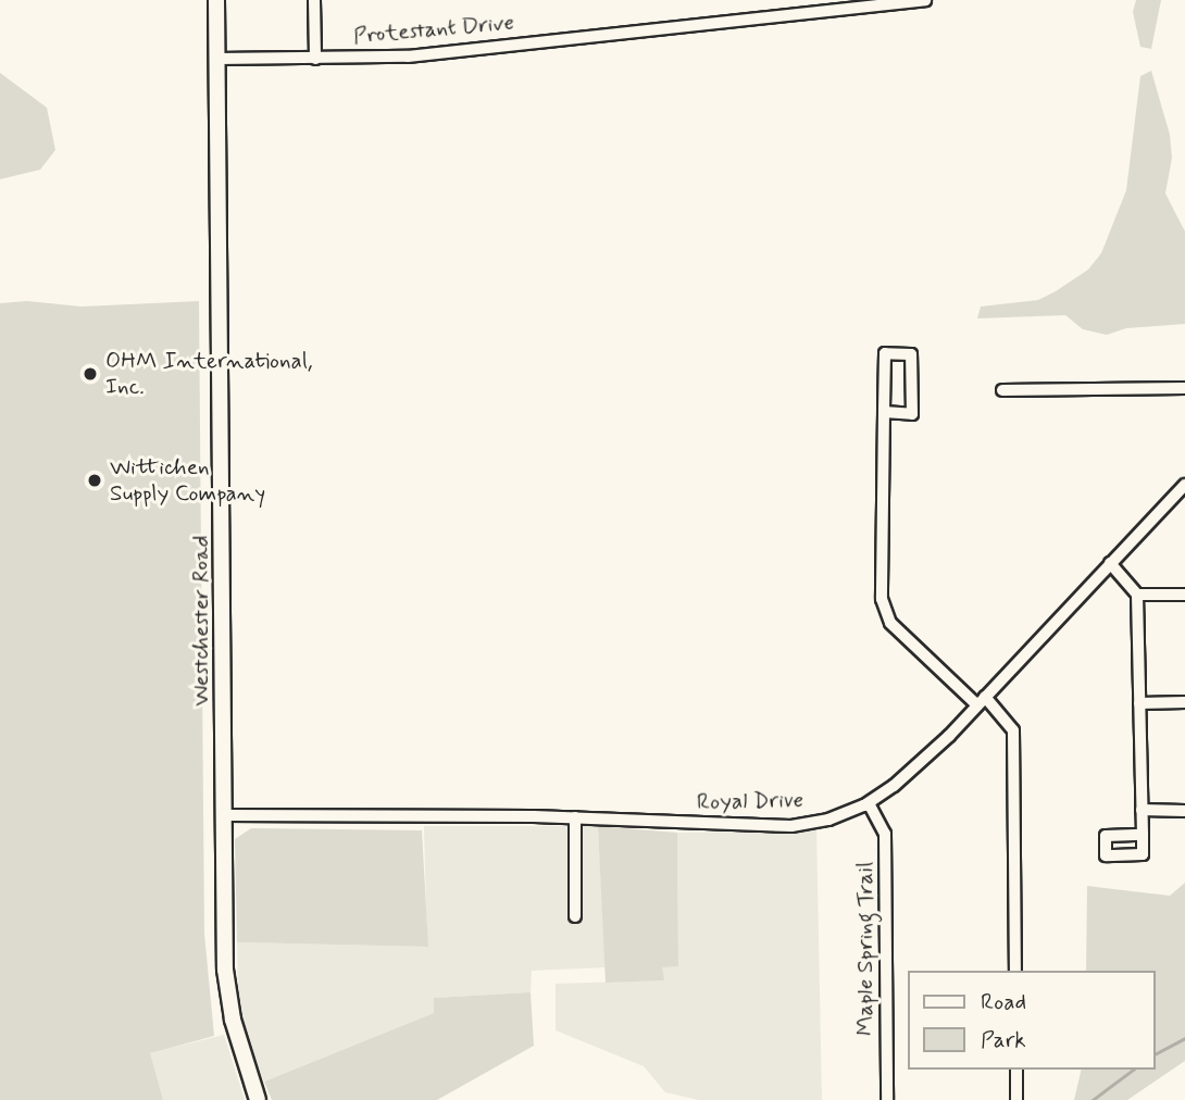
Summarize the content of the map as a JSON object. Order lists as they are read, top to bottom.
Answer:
{
  "streets": {
    "street": [
      "Protestant Drive",
      "Westchester Road",
      "Royal Drive",
      "Maple Spring Trail"
    ]
  },
  "crossings": [
    ["Protestant Drive", "Westchester Road"],
    ["Westchester Road", "Royal Drive"],
    ["Royal Drive", "Maple Spring Trail"]
  ],
  "places": ["OHM International, Inc.", "Wittichen Supply Company"],
  "legend": ["Road", "Park"]
}
